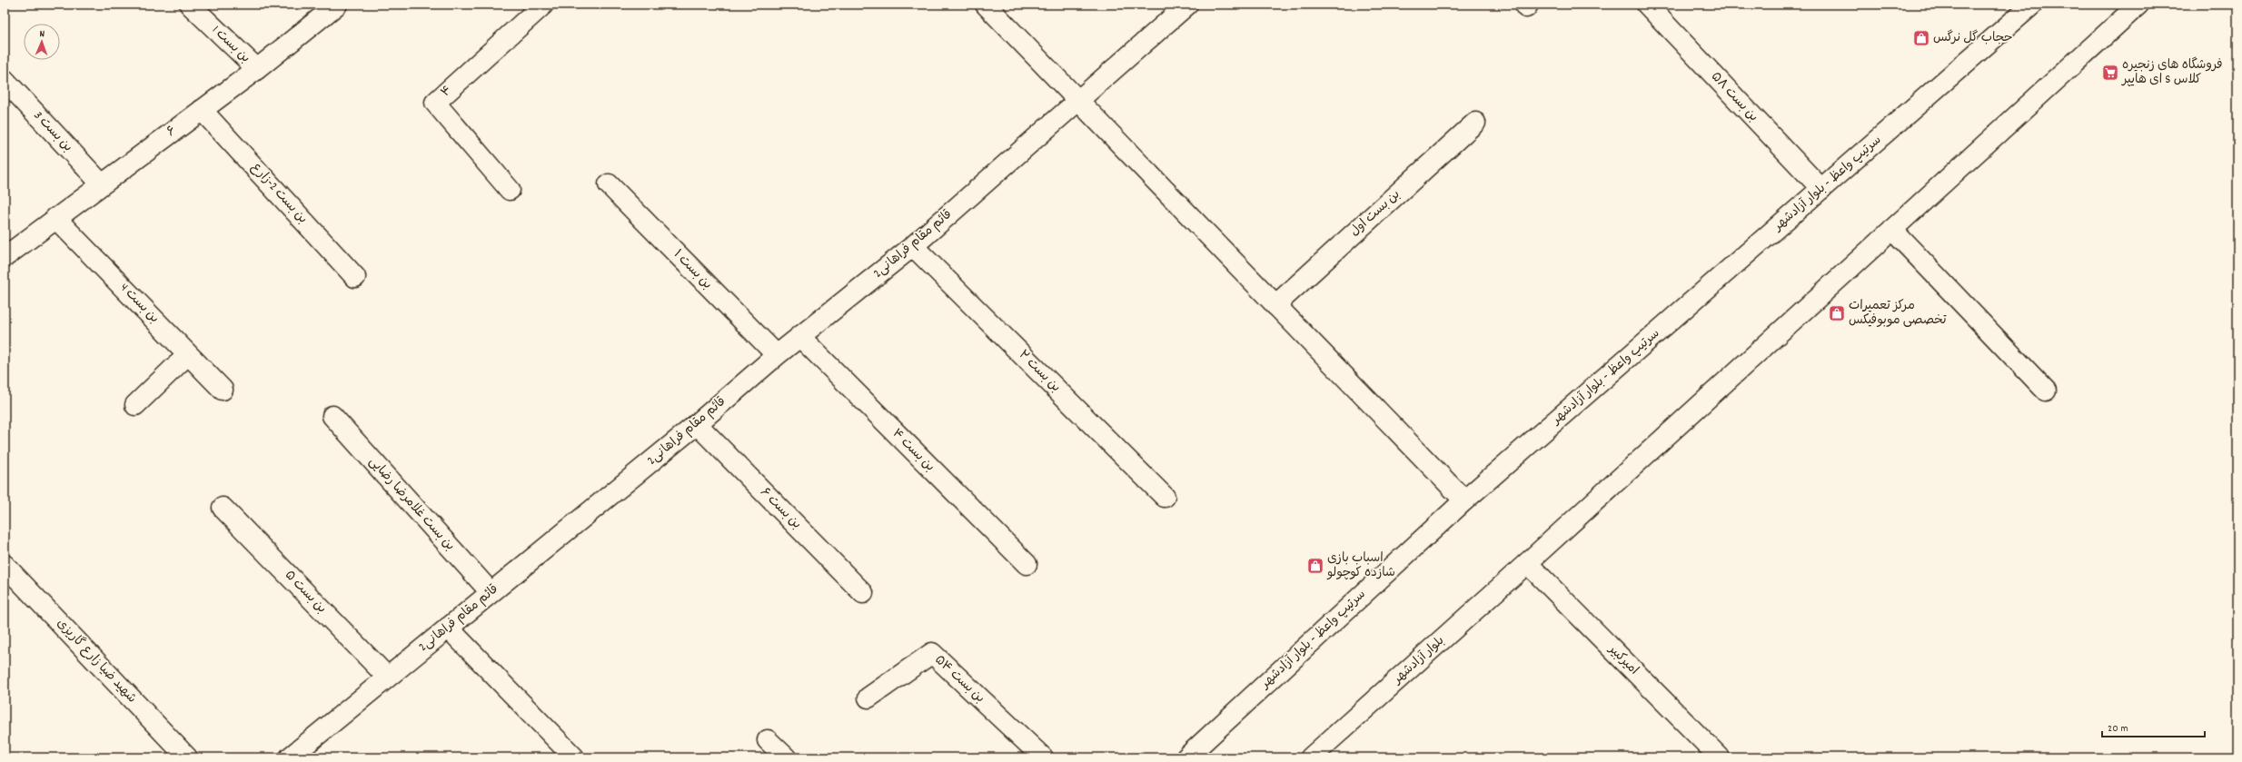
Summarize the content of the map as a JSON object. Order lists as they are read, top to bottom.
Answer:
{
  "streets": {
    "street": [
      "بن بست 1",
      "۴",
      "بن بست ۵۸",
      "بن بست 3",
      "۶",
      "سرتیپ واعظ - بلوار آزادشهر",
      "بن بست 2-زارع",
      "بن بست اول",
      "2قائم مقام فراهانی",
      "بن بست ۱",
      "بن بست 4",
      "بن بست ۲",
      "بن بست ۴",
      "بن بست غلامرضا رضایی",
      "بن بست ۶",
      "بن بست ۵",
      "بلوار آزادشهر",
      "امیرکبیر",
      "شهید ضیا زارع گاریزی",
      "بن بست ۵۴"
    ]
  },
  "crossings": [
    ["بن بست 1", "۶"],
    ["بن بست ۵۸", "سرتیپ واعظ - بلوار آزادشهر"],
    ["بن بست 3", "۶"],
    ["۶", "بن بست 2-زارع"],
    ["۶", "بن بست 4"],
    ["2قائم مقام فراهانی", "بن بست ۱"],
    ["2قائم مقام فراهانی", "بن بست ۲"],
    ["2قائم مقام فراهانی", "بن بست ۴"],
    ["2قائم مقام فراهانی", "بن بست غلامرضا رضایی"],
    ["2قائم مقام فراهانی", "بن بست ۶"],
    ["2قائم مقام فراهانی", "بن بست ۵"],
    ["بلوار آزادشهر", "امیرکبیر"]
  ],
  "places": {
    "shop": ["حجاب گل نرگس", "مرکز تعمیرات تخصصی موبوفیکس", "اسباب بازی شازده کوچولو"],
    "supermarket": ["فروشگاه های زنجیره ای هایپر S کلاس"]
  },
  "scale_bar": "20 m",
  "north": "top"
}
